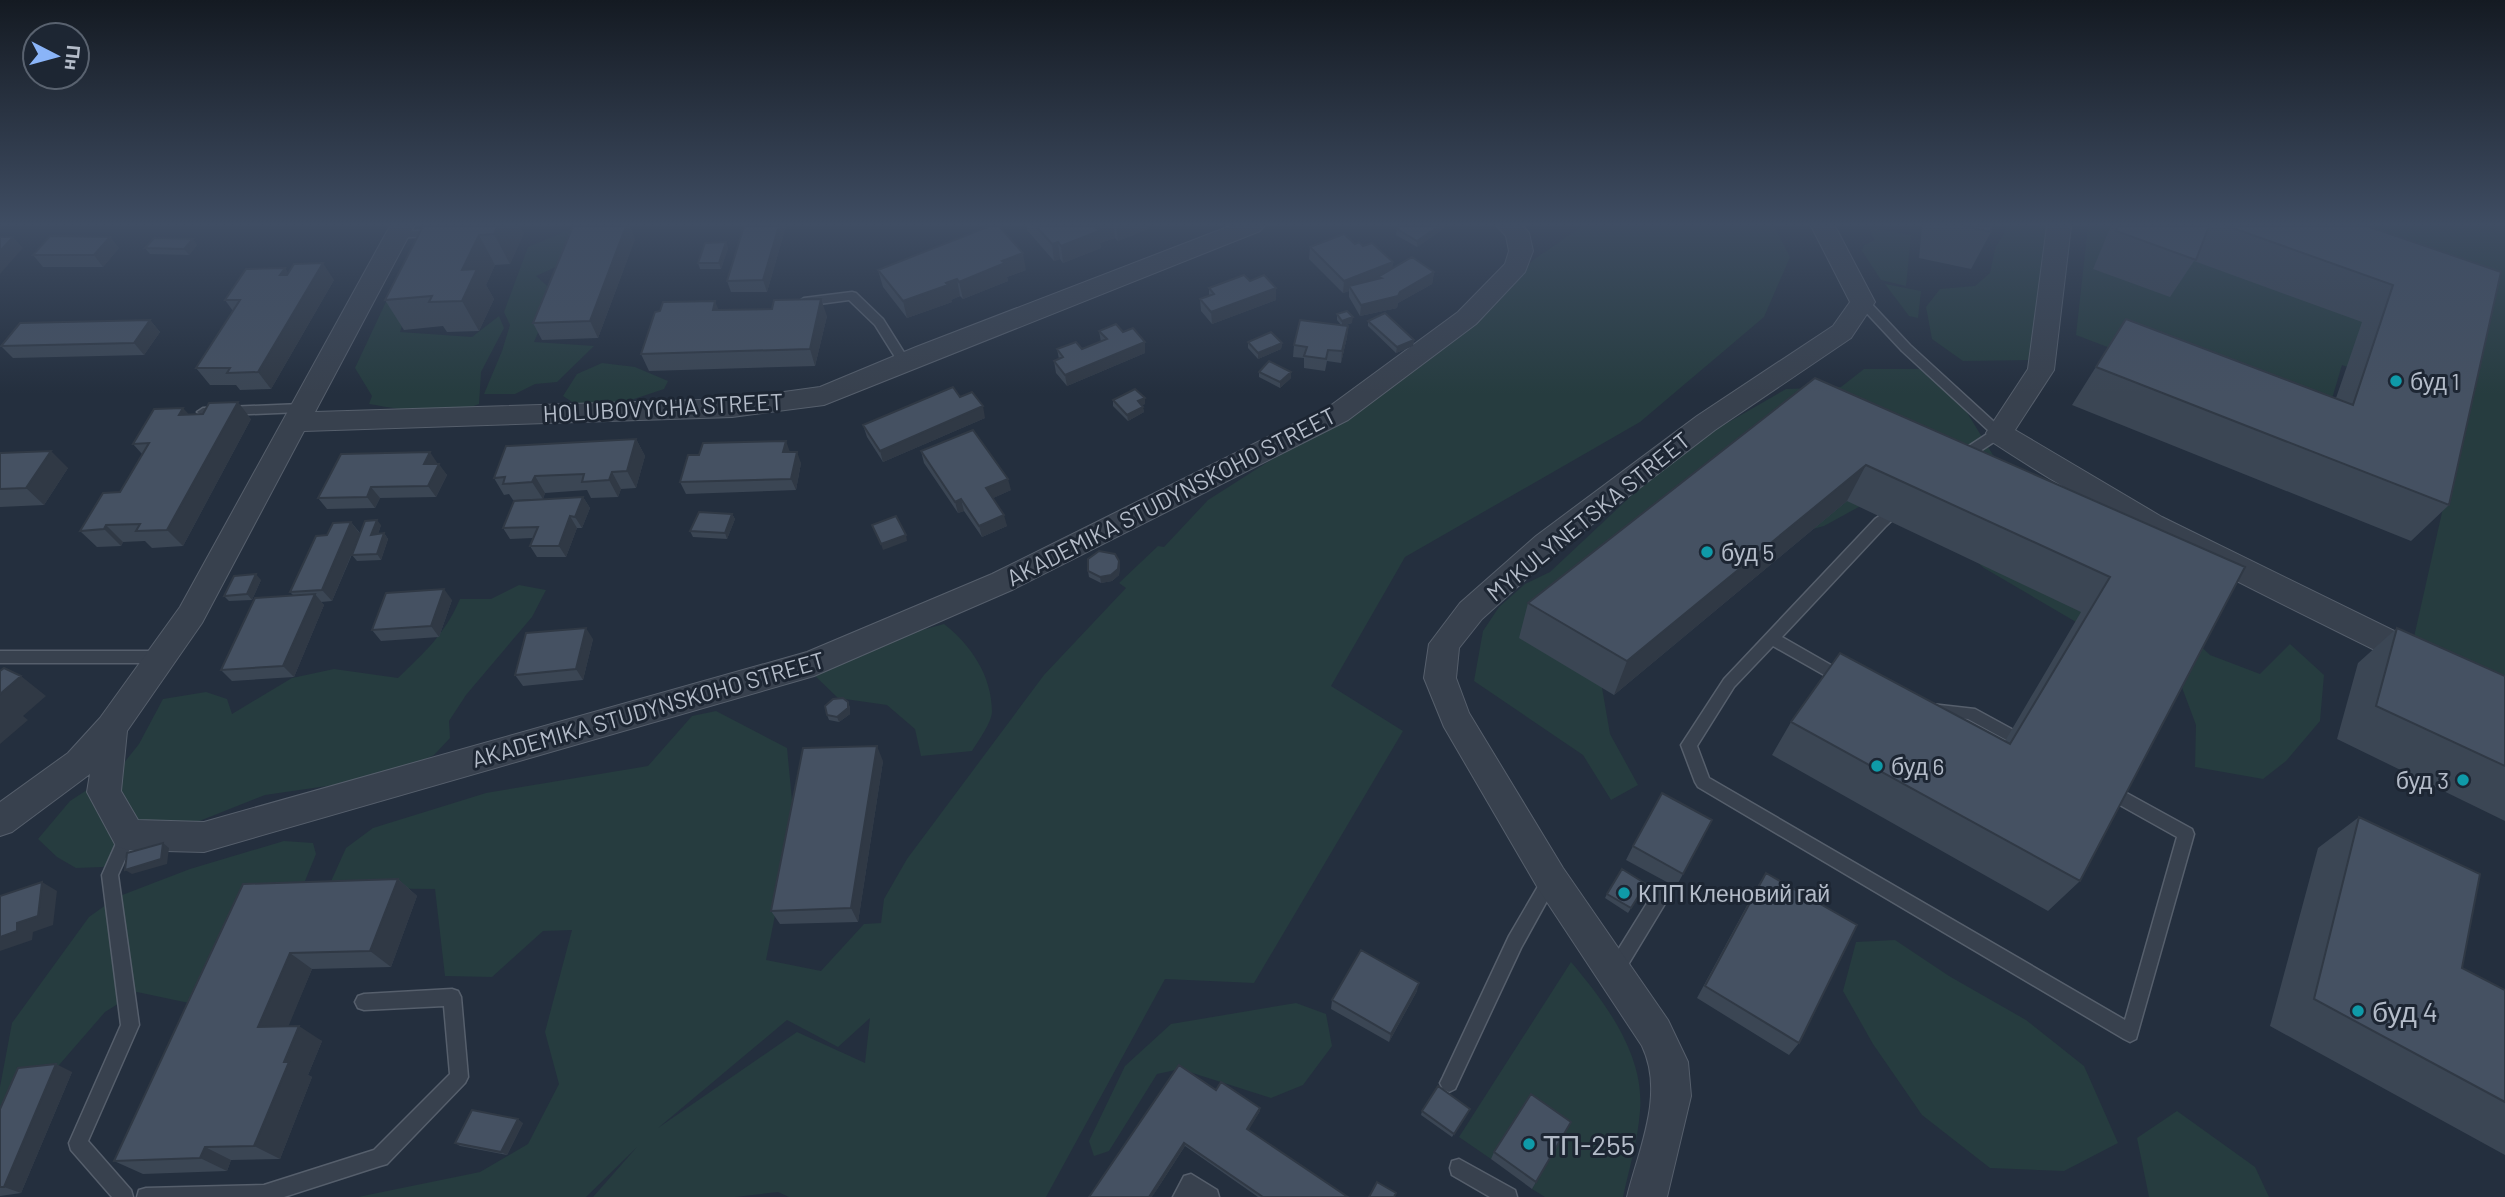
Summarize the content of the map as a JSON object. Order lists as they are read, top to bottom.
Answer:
{
  "streets": {
    "street": ["HOLUBOVYCHA STREET", "AKADEMIKA STUDYNSKOHO STREET", "MYKULYNETSKA STREET"]
  },
  "places": [
    "буд 1",
    "буд 5",
    "буд 6",
    "буд 3",
    "КПП Кленовий гай",
    "буд 4",
    "ТП-255"
  ],
  "north": "right"
}
